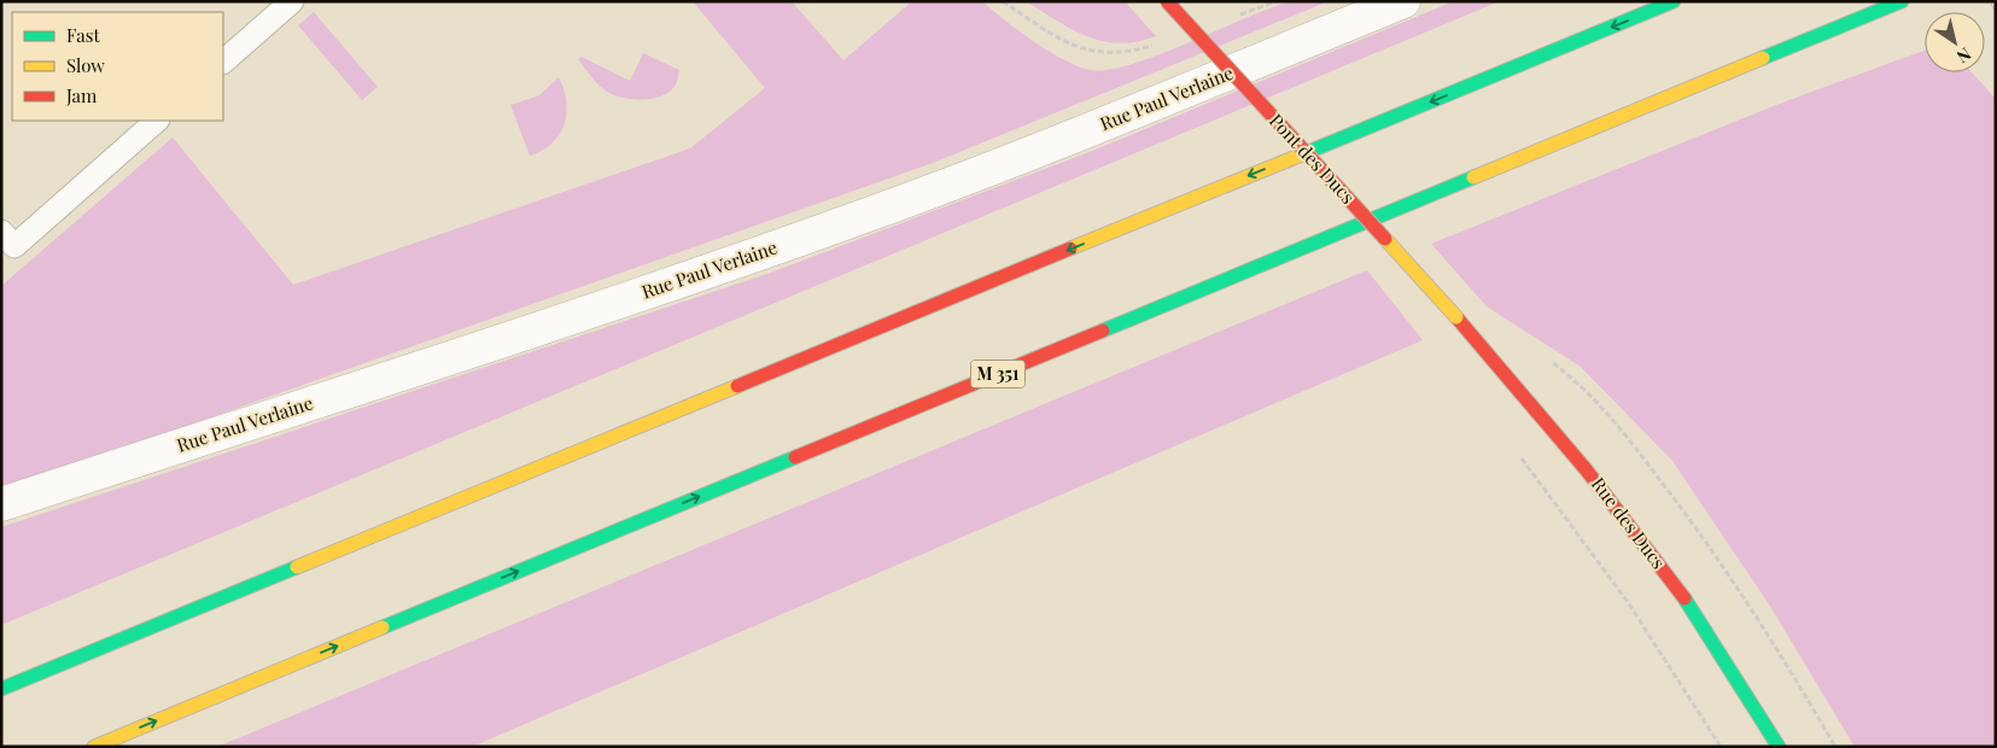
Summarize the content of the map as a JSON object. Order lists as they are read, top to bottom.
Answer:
{
  "streets": {
    "main road": ["Pont des Ducs", "M 351", "Rue des Ducs"],
    "street": ["Rue Paul Verlaine"]
  },
  "crossings": [
    ["Pont des Ducs", "Rue des Ducs"]
  ],
  "legend": ["Fast", "Slow", "Jam"],
  "north": "bottom right"
}
